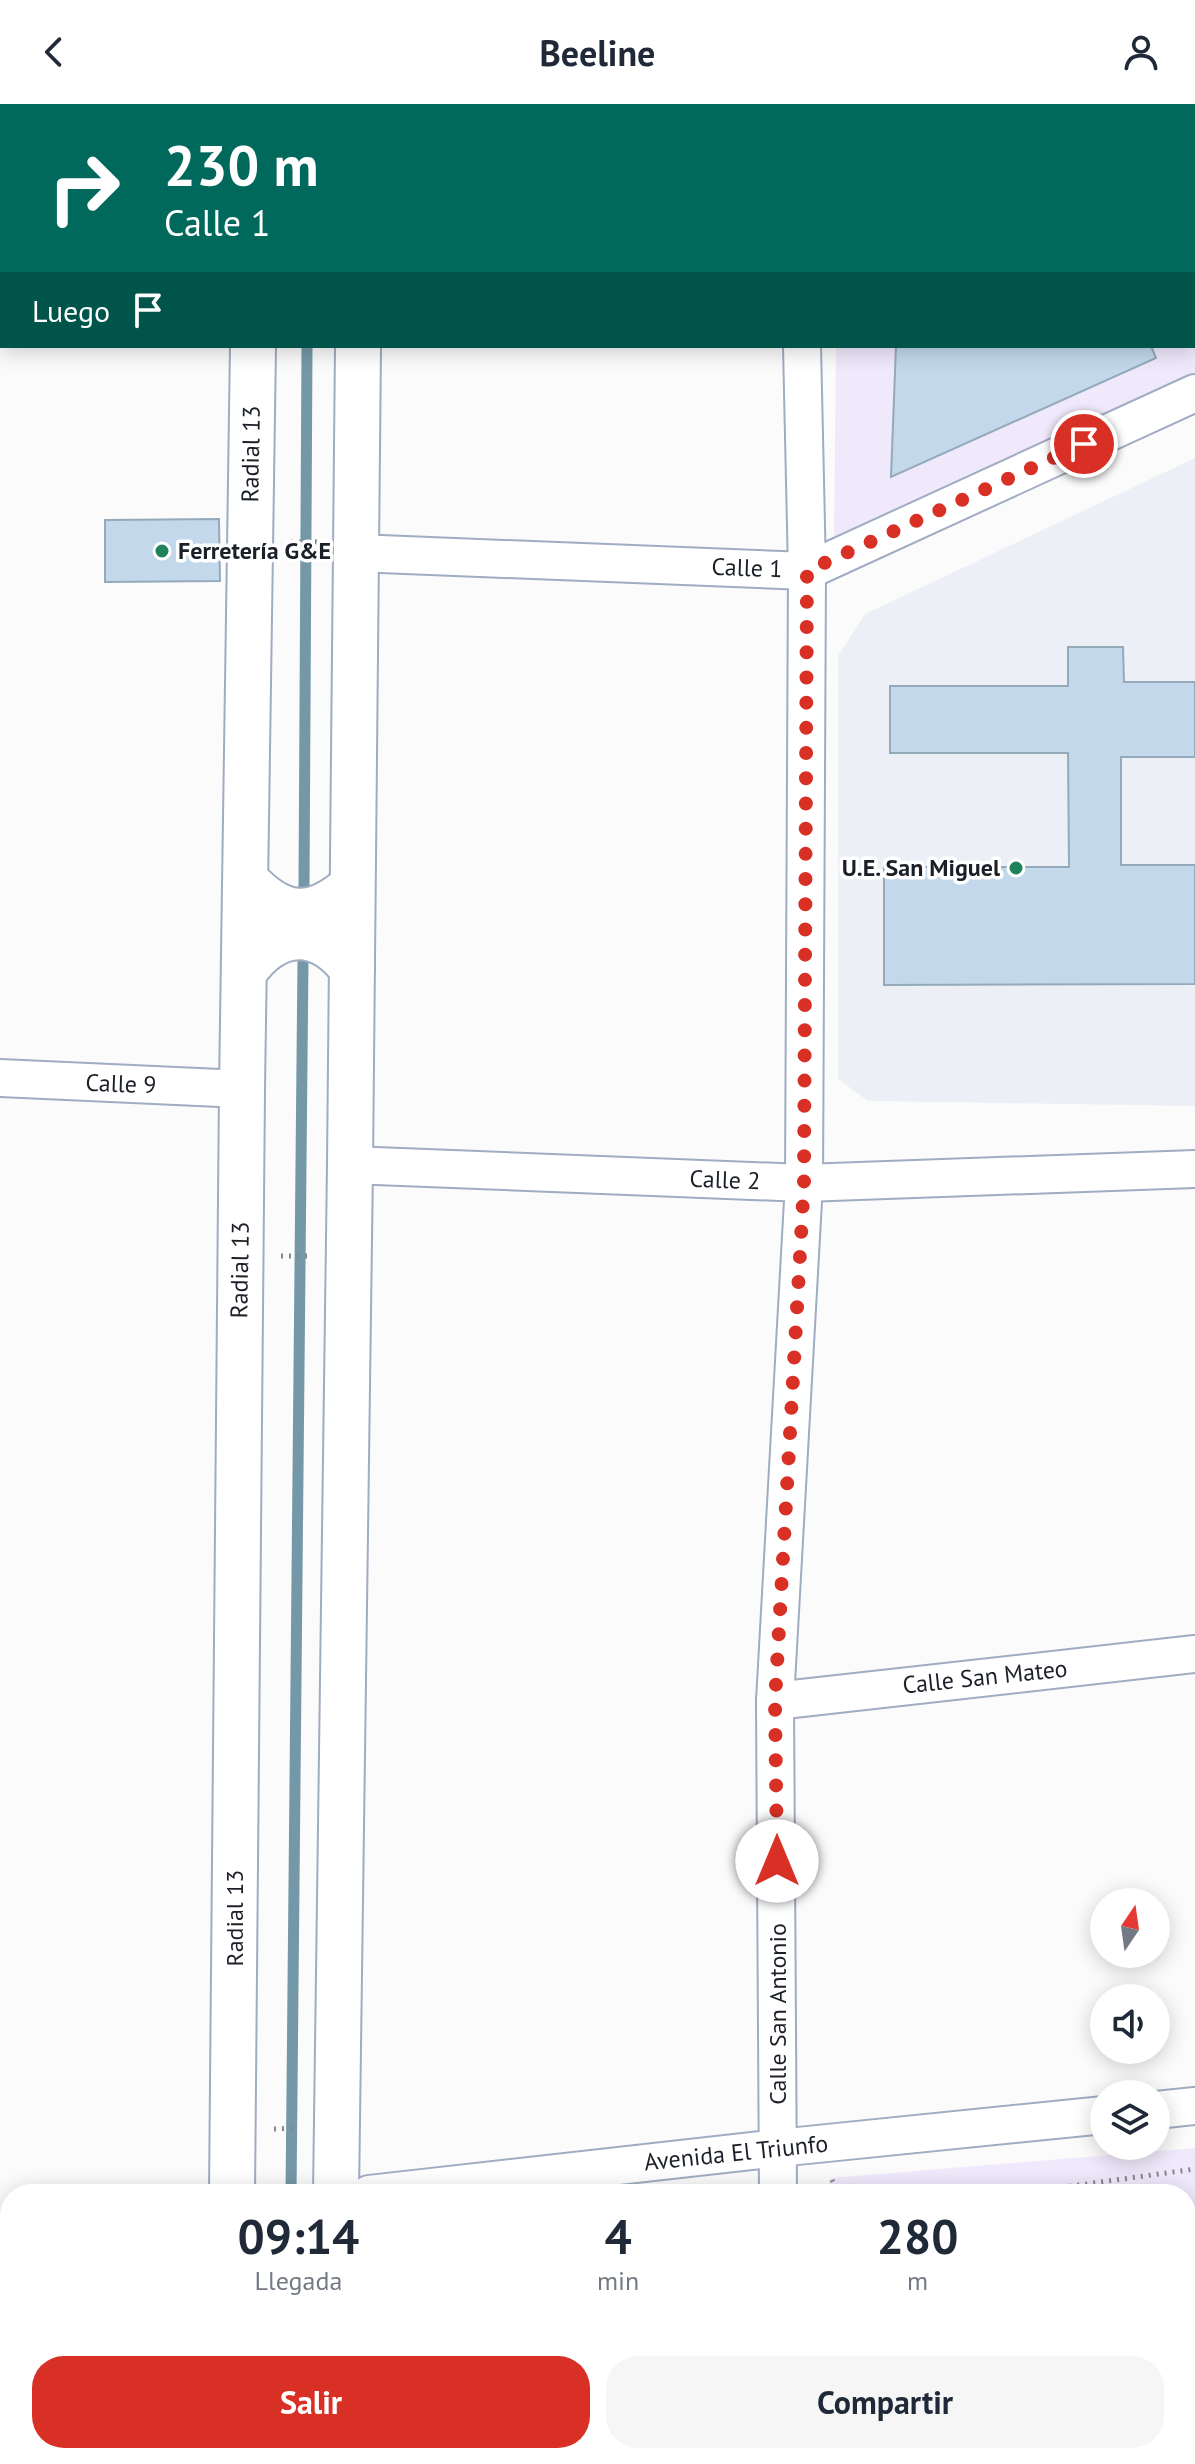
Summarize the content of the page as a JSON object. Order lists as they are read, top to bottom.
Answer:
{
  "streets": {
    "main road": ["Radial 13"],
    "street": [
      "Calle 1",
      "Calle 9",
      "Calle 2",
      "Calle San Mateo",
      "Calle San Antonio",
      "Avenida El Triunfo"
    ]
  },
  "crossings": [
    ["Radial 13", "Calle 9"],
    ["Calle 1", "Calle San Antonio"],
    ["Calle 2", "Calle San Antonio"],
    ["Calle San Mateo", "Calle San Antonio"],
    ["Calle San Antonio", "Avenida El Triunfo"]
  ],
  "places": ["Ferretería G&E", "U.E. San Miguel"],
  "north": "top",
  "page": {
    "header": "Beeline",
    "turn": ["230 m", "Calle 1"],
    "then": "Luego",
    "eta": [
      "09:14",
      "Llegada",
      "4",
      "min",
      "280",
      "m"
    ],
    "buttons": ["Salir", "Compartir"]
  }
}
